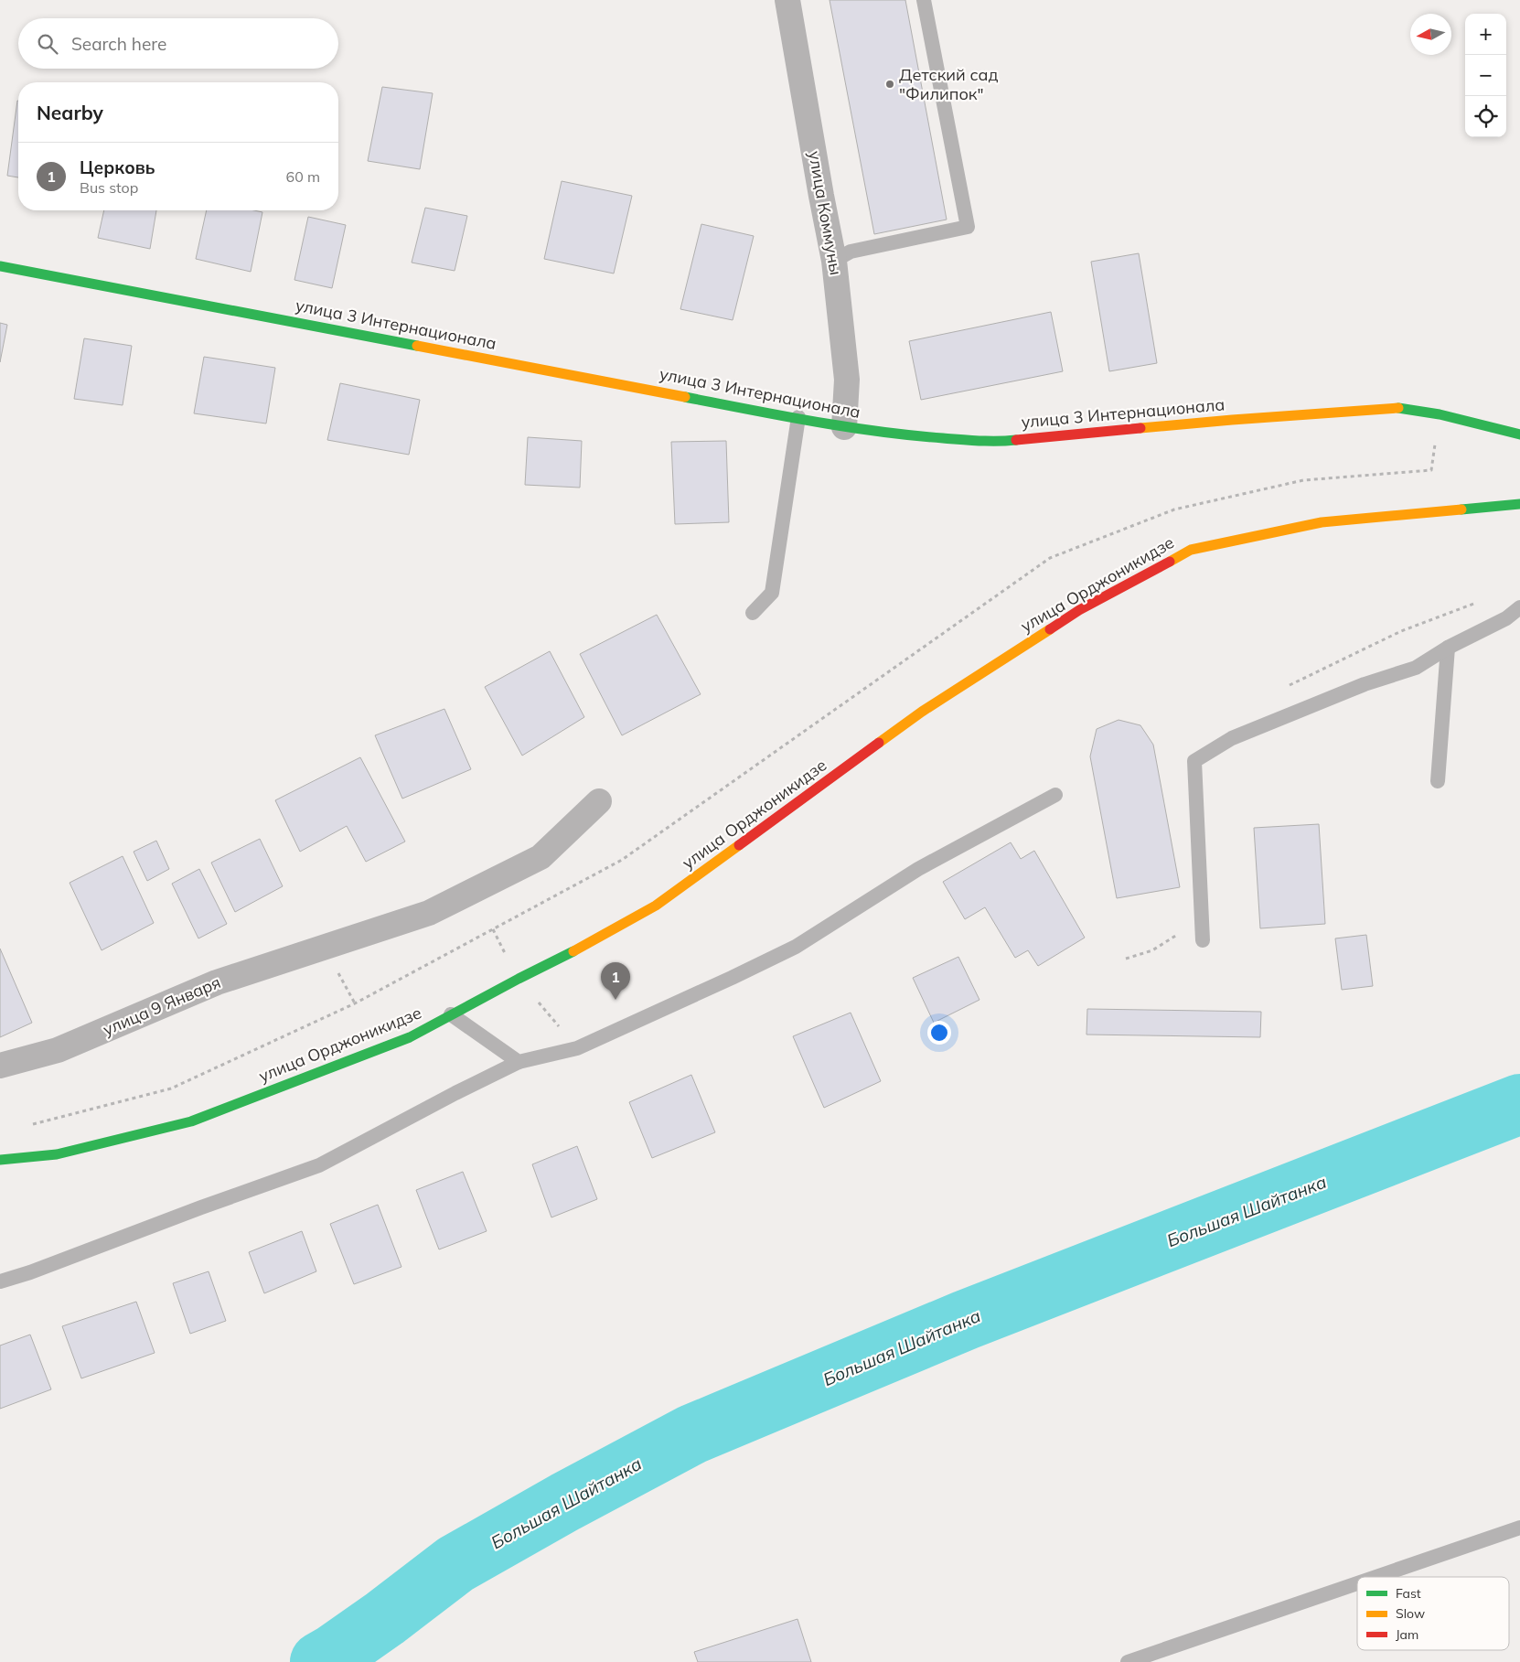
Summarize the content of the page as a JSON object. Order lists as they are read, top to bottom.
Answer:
{
  "streets": {
    "main road": ["улица 3 Интернационала", "улица Орджоникидзе"],
    "street": ["улица Коммуны", "улица 9 Января"]
  },
  "crossings": [
    ["улица Коммуны", "улица 3 Интернационала"]
  ],
  "water": ["Большая Шайтанка"],
  "places": ["Детский сад \"Филипок\""],
  "legend": ["Fast", "Slow", "Jam"],
  "north": "left",
  "page": {
    "map_buttons": ["+", "−"],
    "search": "Search here",
    "heading": "Nearby",
    "list": [
      {
        "mark": "1",
        "name": "Церковь",
        "note": "Bus stop",
        "value": "60 m"
      }
    ],
    "pins": "1"
  }
}
